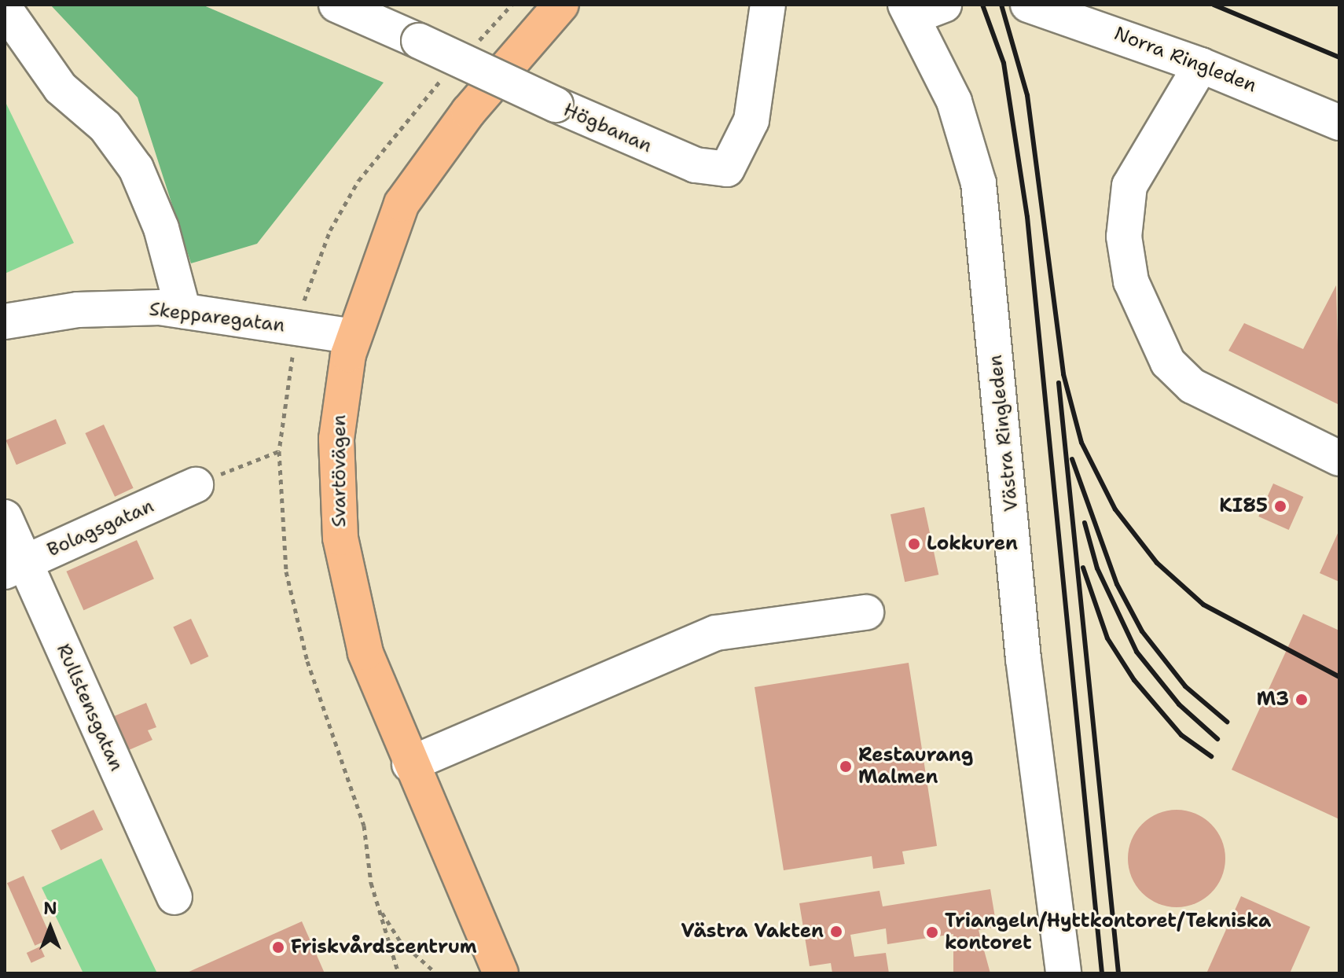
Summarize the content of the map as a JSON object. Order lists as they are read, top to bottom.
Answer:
{
  "streets": {
    "main road": ["Svartövägen"],
    "street": [
      "Norra Ringleden",
      "Högbanan",
      "Skepparegatan",
      "Västra Ringleden",
      "Bolagsgatan",
      "Rullstensgatan"
    ]
  },
  "crossings": [
    ["Skepparegatan", "Svartövägen"],
    ["Bolagsgatan", "Rullstensgatan"]
  ],
  "places": [
    "KI85",
    "Lokkuren",
    "M3",
    "Restaurang Malmen",
    "Västra Vakten",
    "Triangeln/Hyttkontoret/Tekniska kontoret",
    "Friskvårdscentrum"
  ],
  "north": "top"
}
